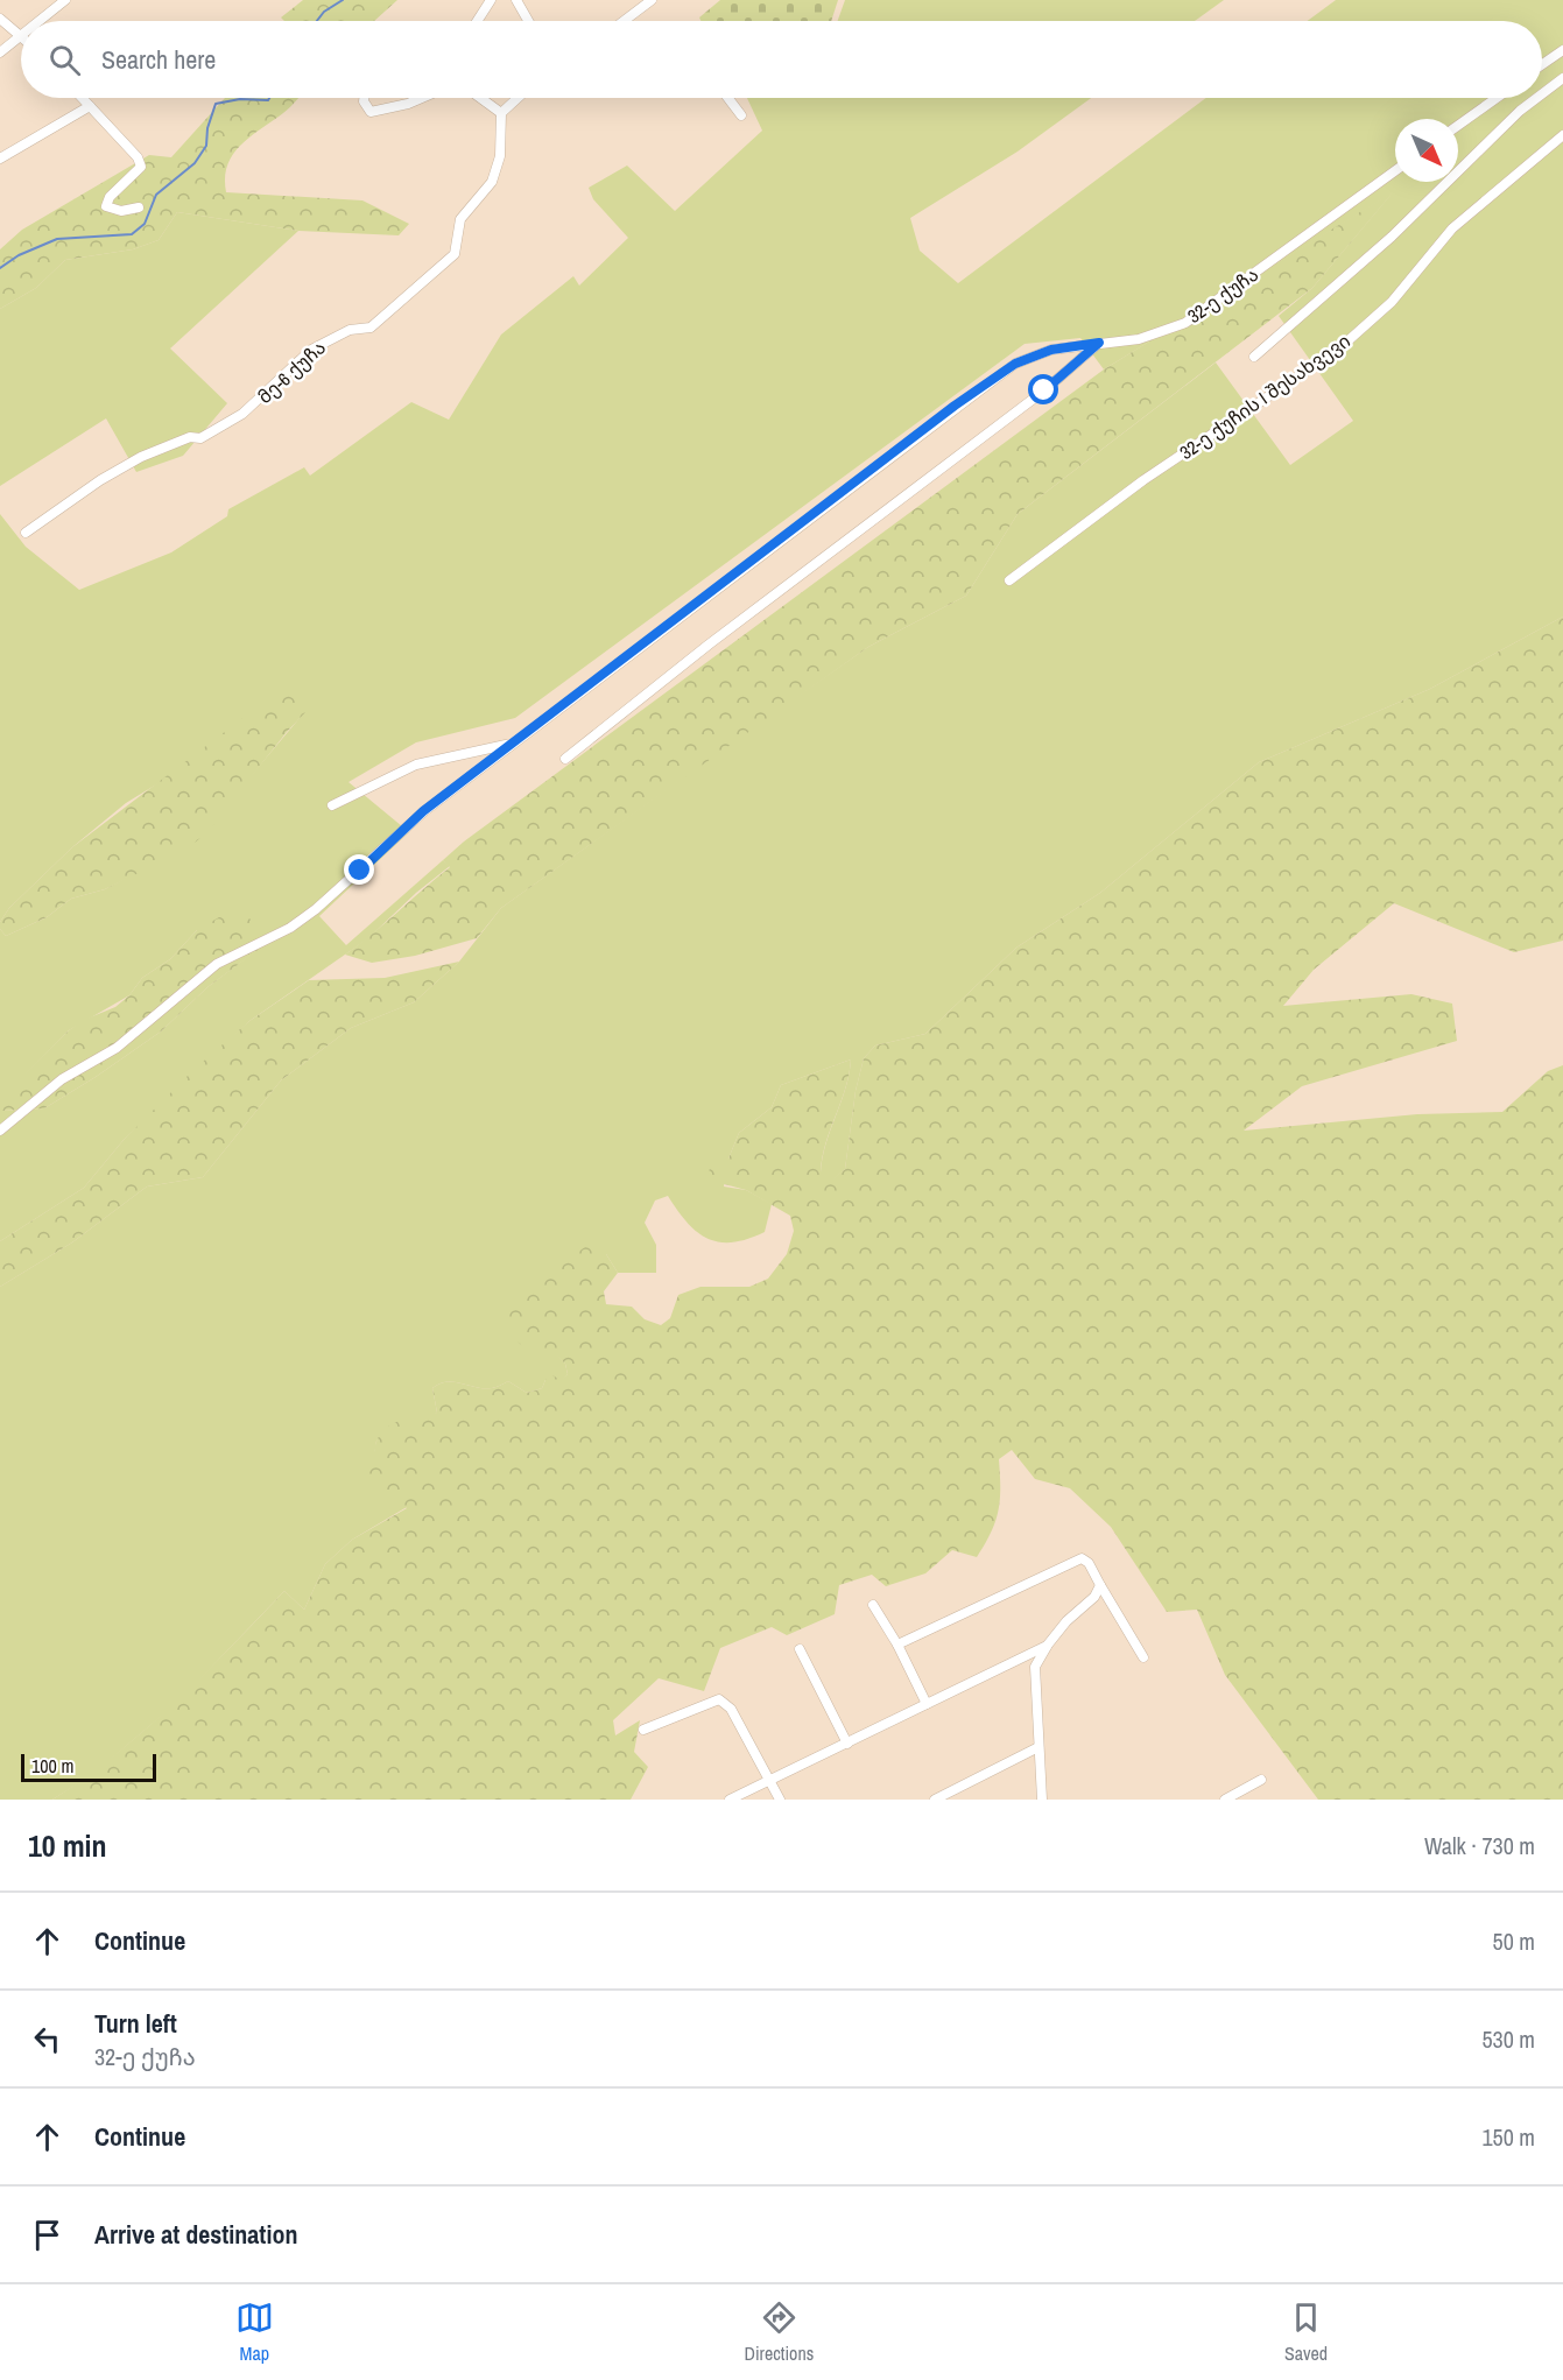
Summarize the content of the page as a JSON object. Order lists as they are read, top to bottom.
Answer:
{
  "streets": {
    "street": ["32-ე ქუჩა", "მე-6 ქუჩა", "32-ე ქუჩის I შესახვევი"]
  },
  "scale_bar": "100 m",
  "north": "bottom right",
  "page": {
    "search": "Search here",
    "scale": "100 m",
    "heading": ["10 min", "Walk · 730 m"],
    "list": [
      ["Continue", "50 m"],
      ["Turn left", "32-ე ქუჩა", "530 m"],
      ["Continue", "150 m"],
      "Arrive at destination"
    ],
    "nav": ["Map", "Directions", "Saved"]
  }
}
